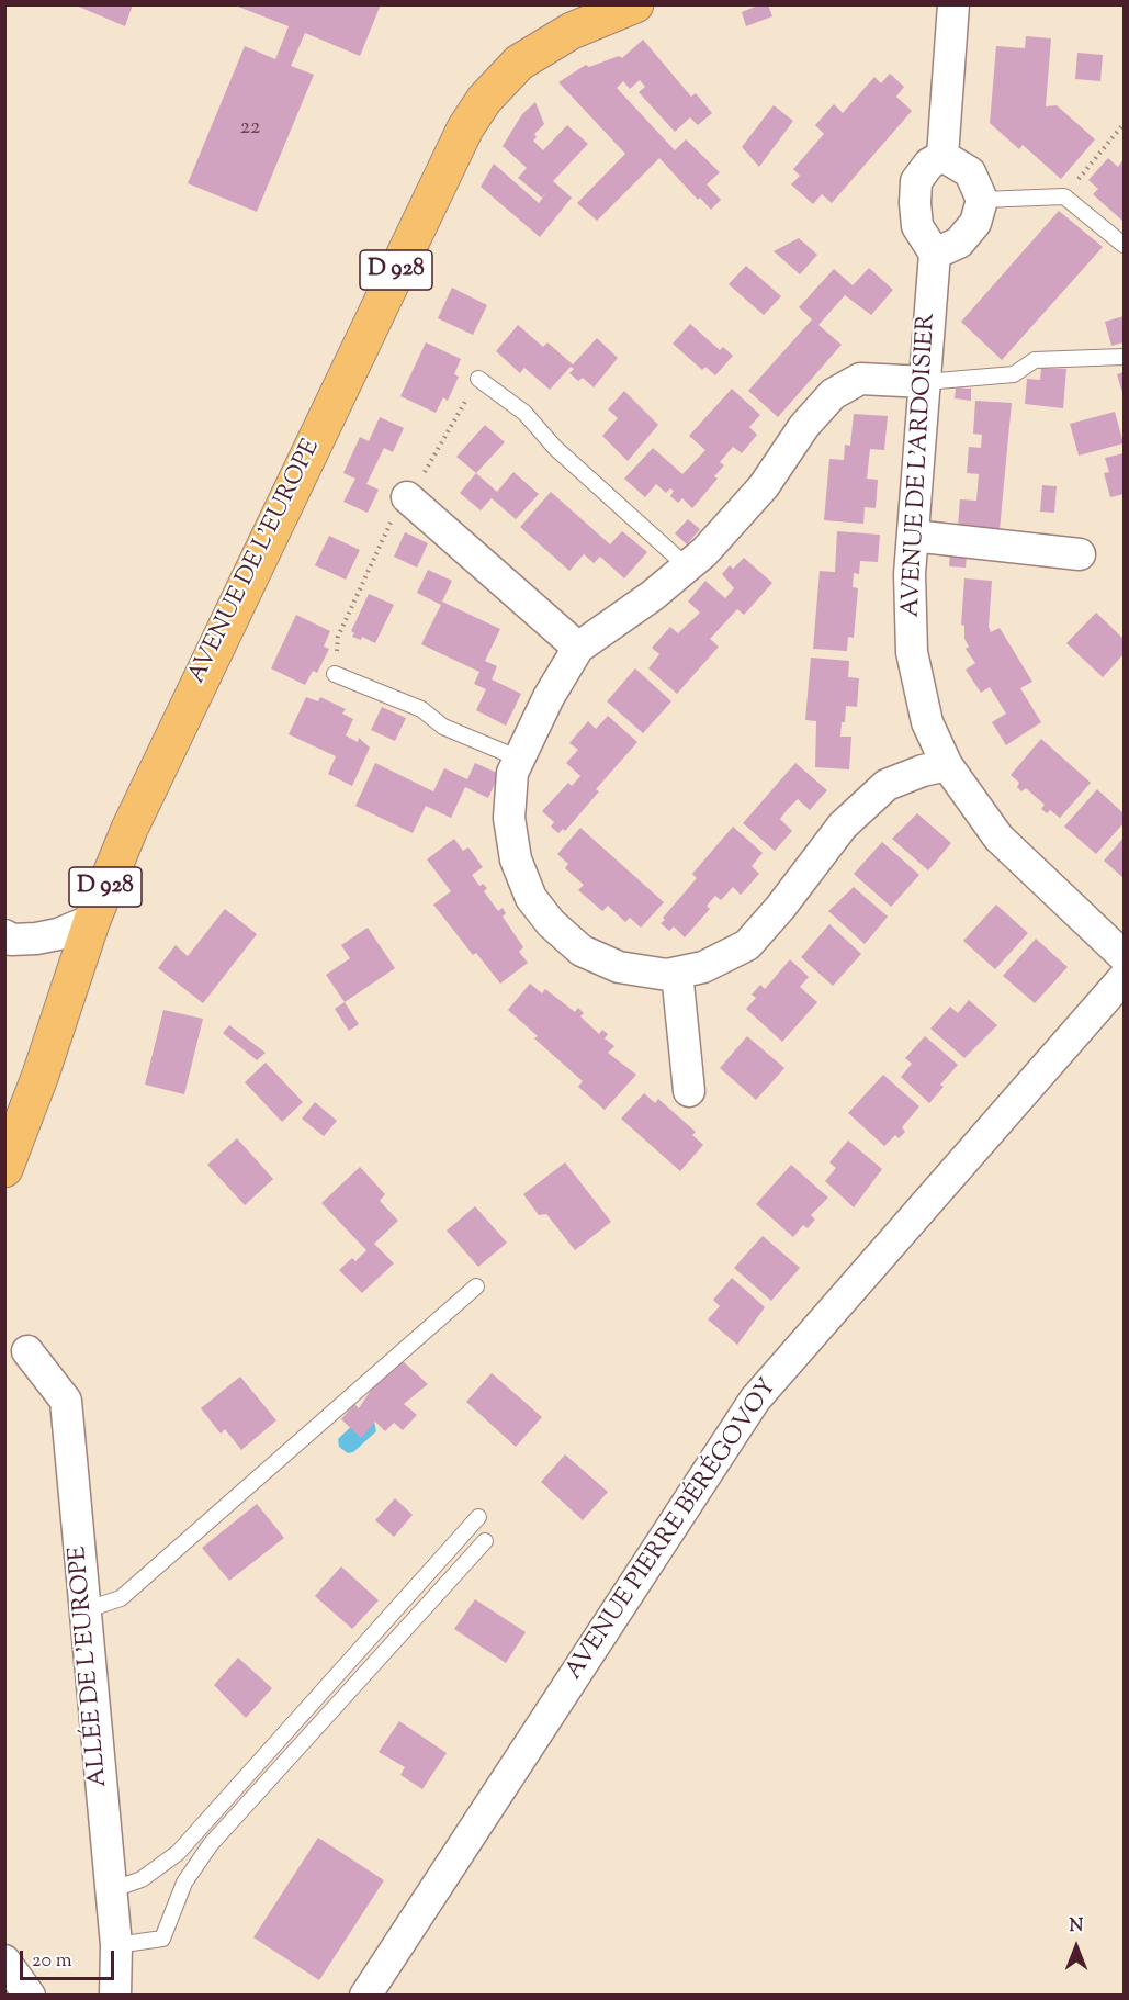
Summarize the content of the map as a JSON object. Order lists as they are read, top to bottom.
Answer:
{
  "streets": {
    "main road": ["D 928", "AVENUE DE L'EUROPE"],
    "street": ["AVENUE DE L'ARDOISIER", "AVENUE PIERRE BÉRÉGOVOY", "ALLÉE DE L'EUROPE"]
  },
  "house_numbers": ["22"],
  "scale_bar": "20 m",
  "north": "top"
}
